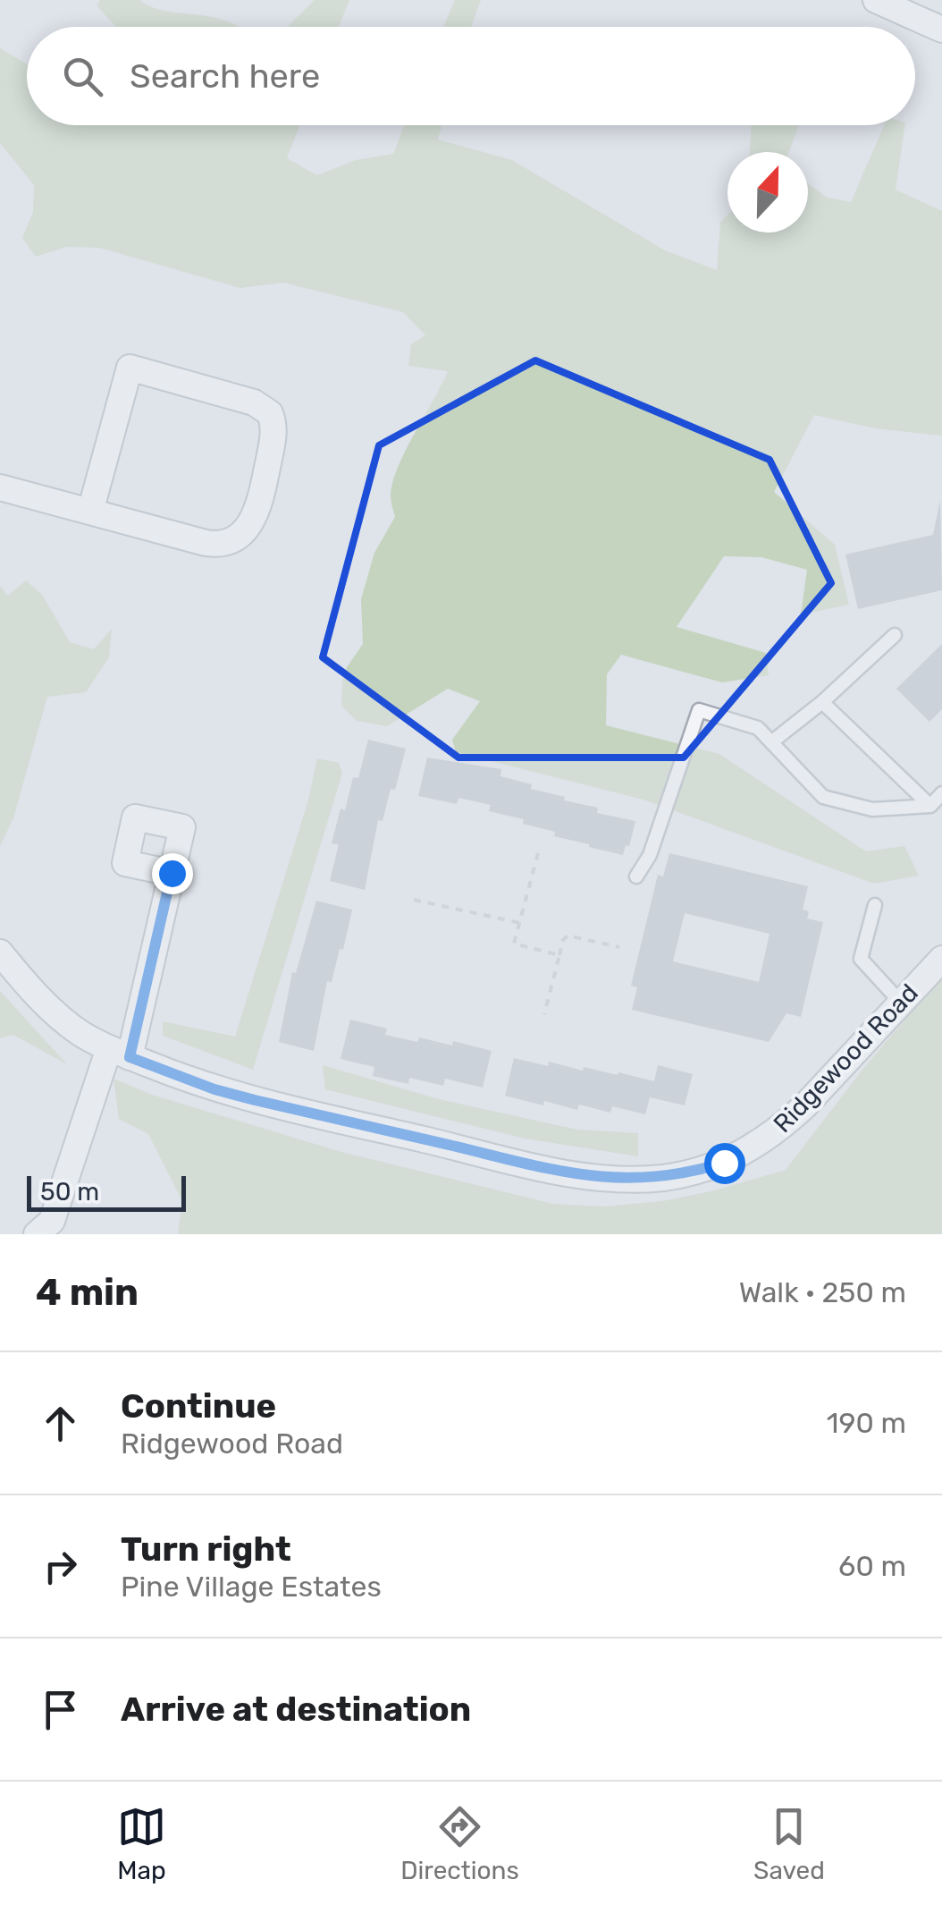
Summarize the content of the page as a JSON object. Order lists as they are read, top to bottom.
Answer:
{
  "streets": {
    "street": ["Ridgewood Road"]
  },
  "scale_bar": "50 m",
  "north": "top",
  "page": {
    "search": "Search here",
    "scale": "50 m",
    "heading": ["4 min", "Walk · 250 m"],
    "list": [
      ["Continue", "Ridgewood Road", "190 m"],
      ["Turn right", "Pine Village Estates", "60 m"],
      "Arrive at destination"
    ],
    "nav": ["Map", "Directions", "Saved"]
  }
}
